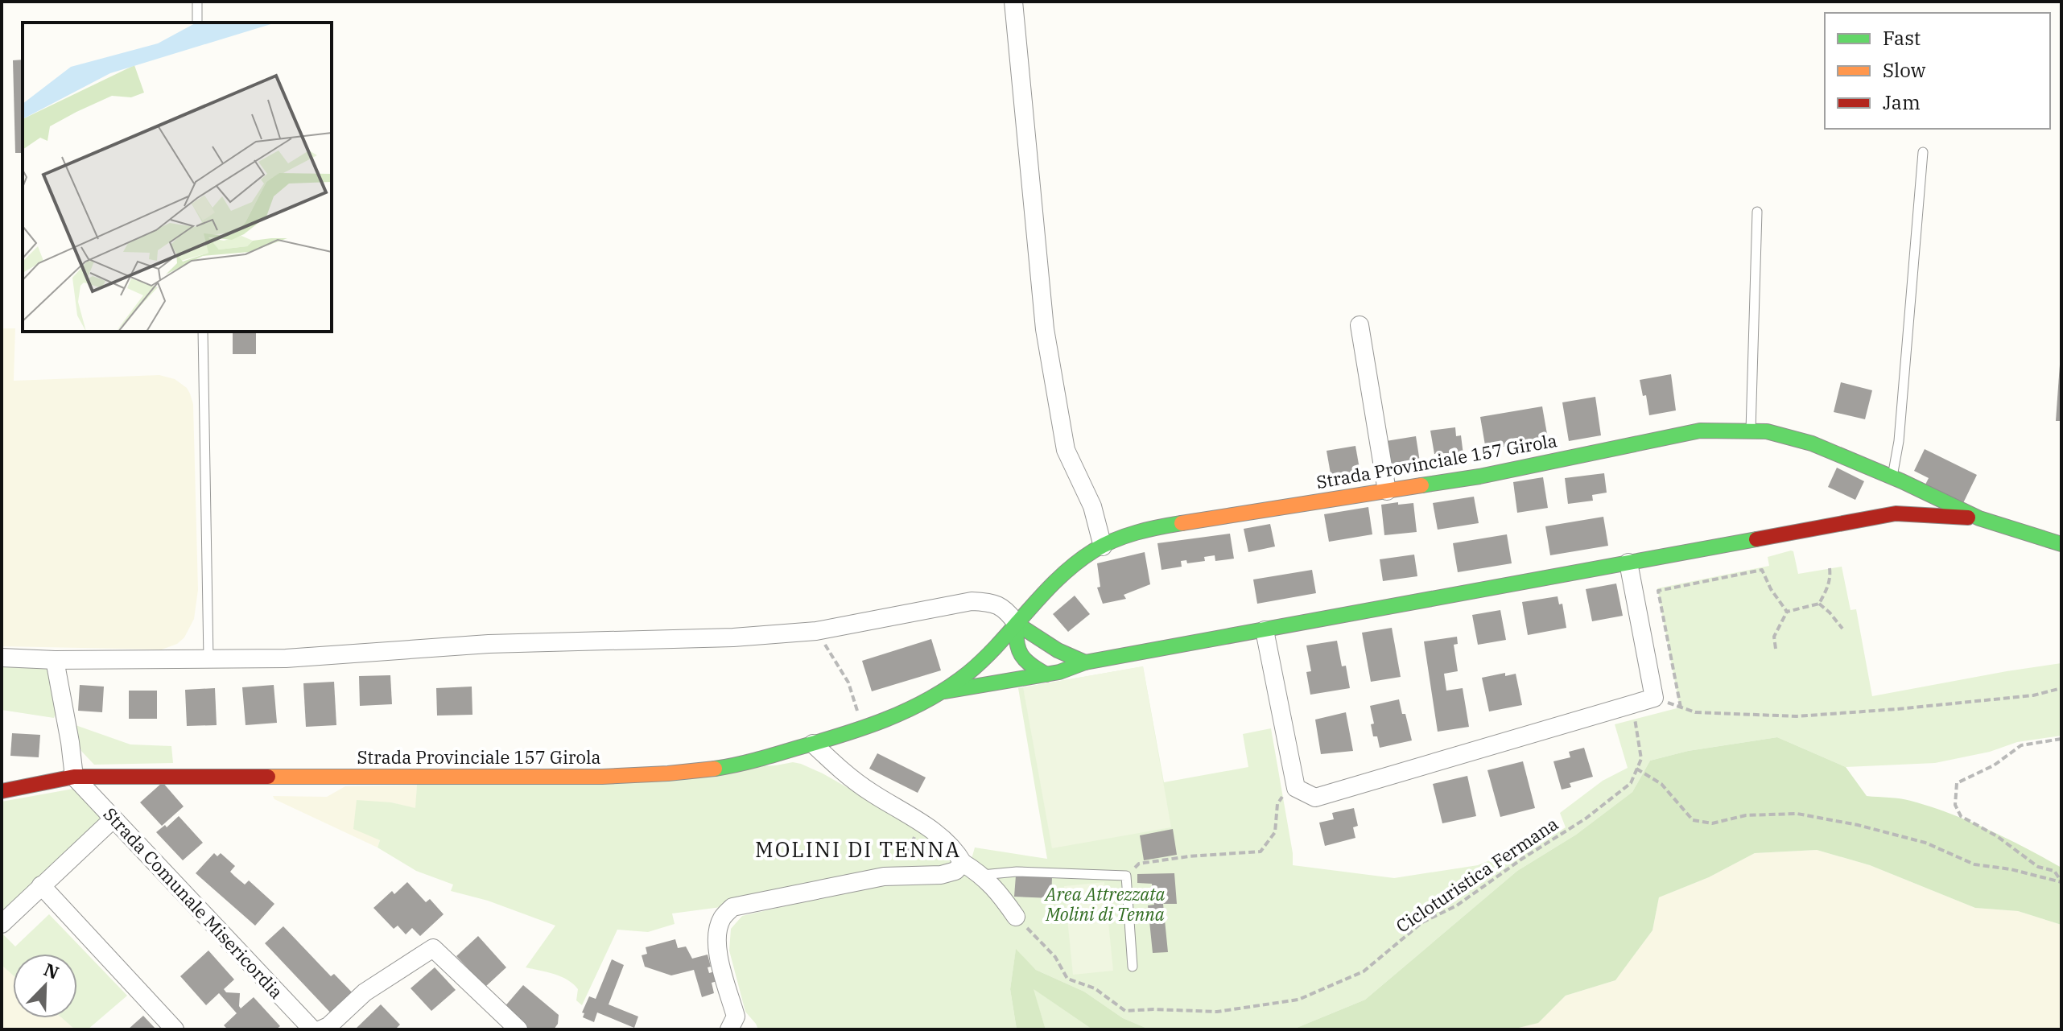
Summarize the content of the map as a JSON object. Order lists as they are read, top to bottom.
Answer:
{
  "streets": {
    "main road": ["Strada Provinciale 157 Girola"],
    "street": ["Strada Comunale Misericordia"],
    "path": ["Cicloturistica Fermana"]
  },
  "crossings": [
    ["Strada Provinciale 157 Girola", "Strada Comunale Misericordia"]
  ],
  "districts": ["MOLINI DI TENNA"],
  "parks": ["Area Attrezzata Molini di Tenna"],
  "legend": ["Fast", "Slow", "Jam"],
  "north": "top right"
}
